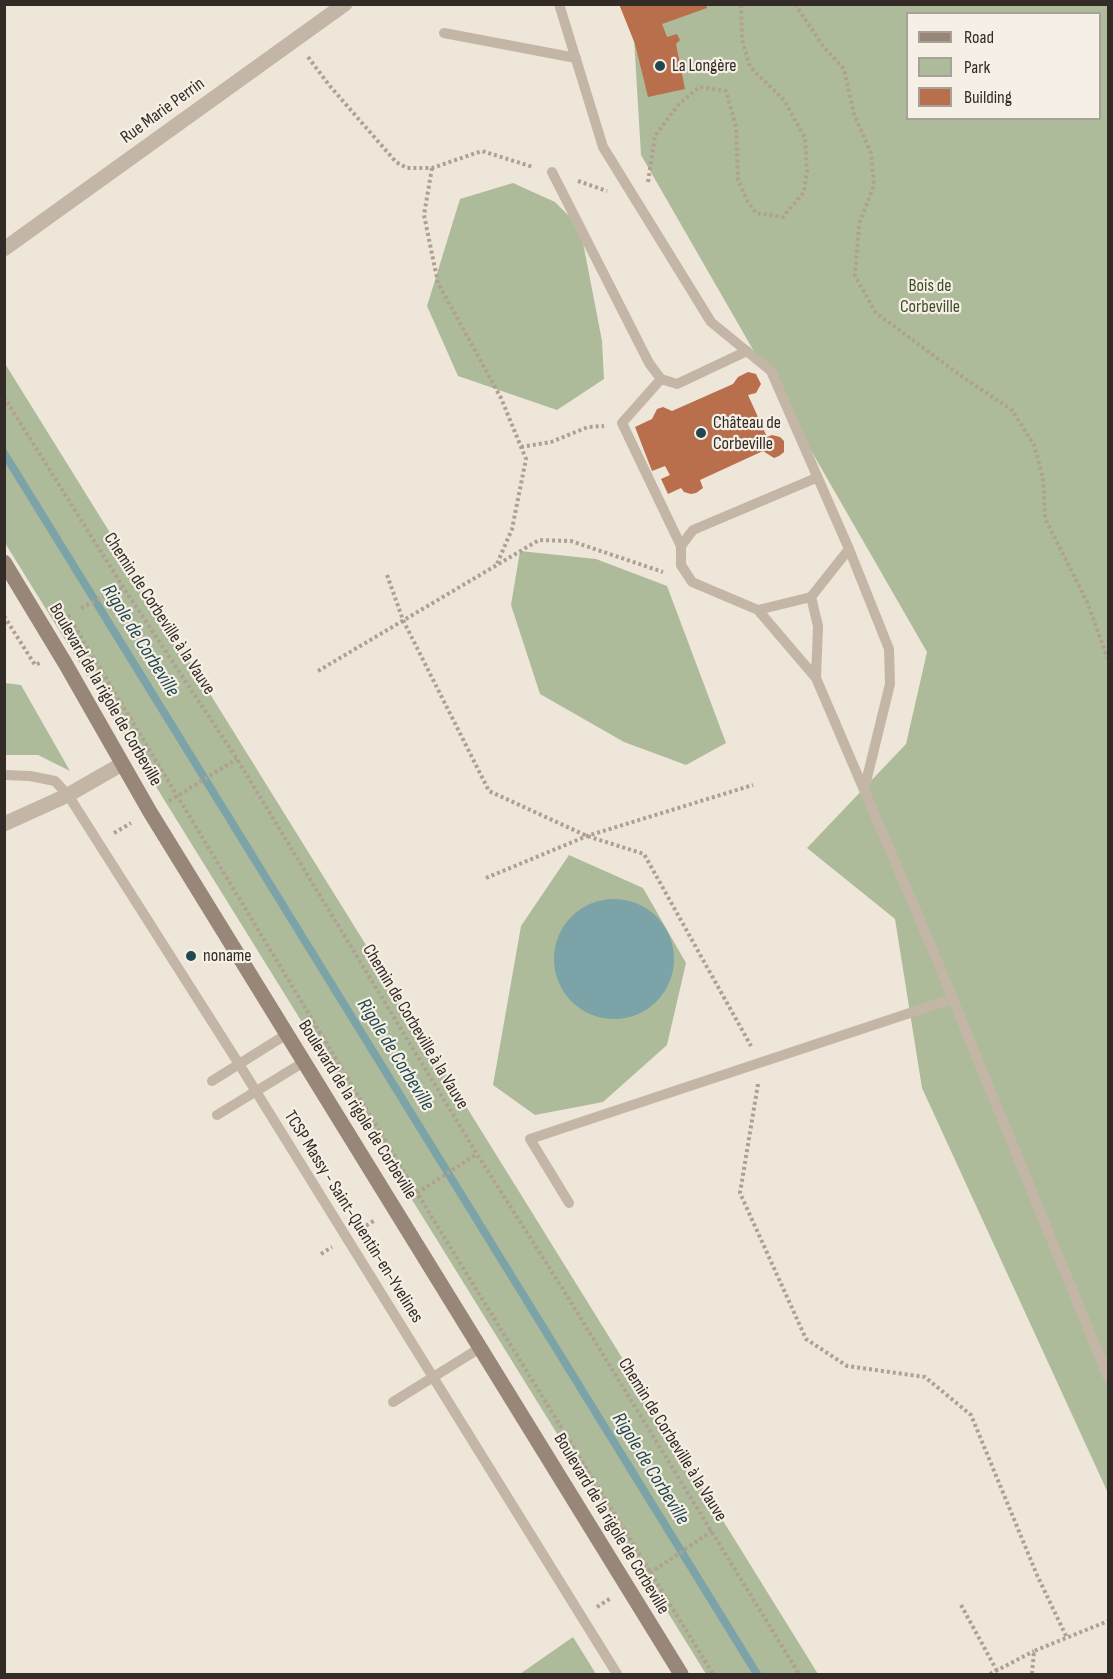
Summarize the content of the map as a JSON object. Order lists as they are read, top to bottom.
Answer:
{
  "streets": {
    "main road": ["Boulevard de la rigole de Corbeville"],
    "street": ["Rue Marie Perrin"],
    "lane": ["TCSP Massy - Saint-Quentin-en-Yvelines"],
    "path": ["Chemin de Corbeville à la Vauve"]
  },
  "water": ["Rigole de Corbeville"],
  "parks": ["Bois de Corbeville"],
  "places": ["La Longère", "Château de Corbeville", "noname"],
  "legend": ["Road", "Park", "Building"]
}
